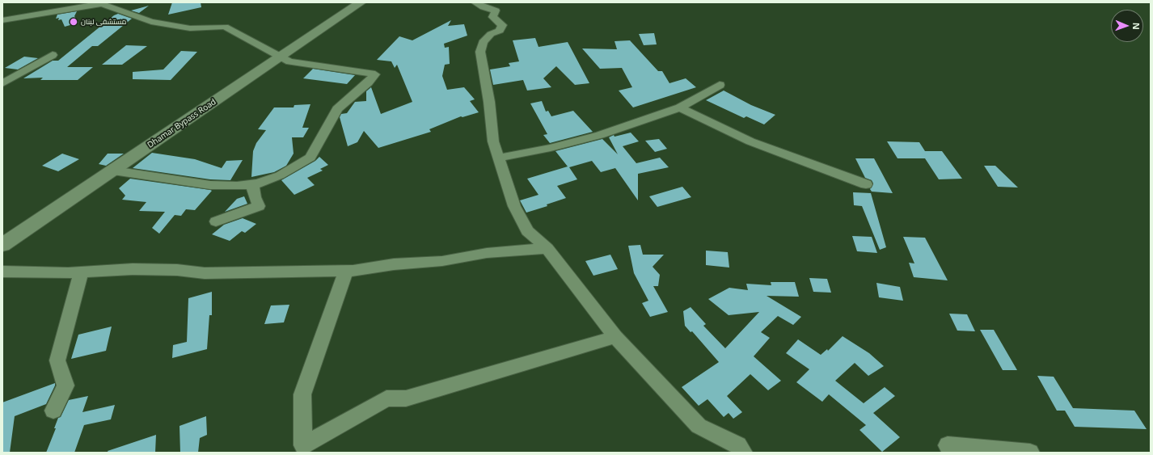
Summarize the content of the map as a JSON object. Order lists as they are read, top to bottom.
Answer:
{
  "streets": {
    "main road": ["Dhamar Bypass Road"]
  },
  "places": ["مستشفى لبنان"],
  "north": "right"
}
